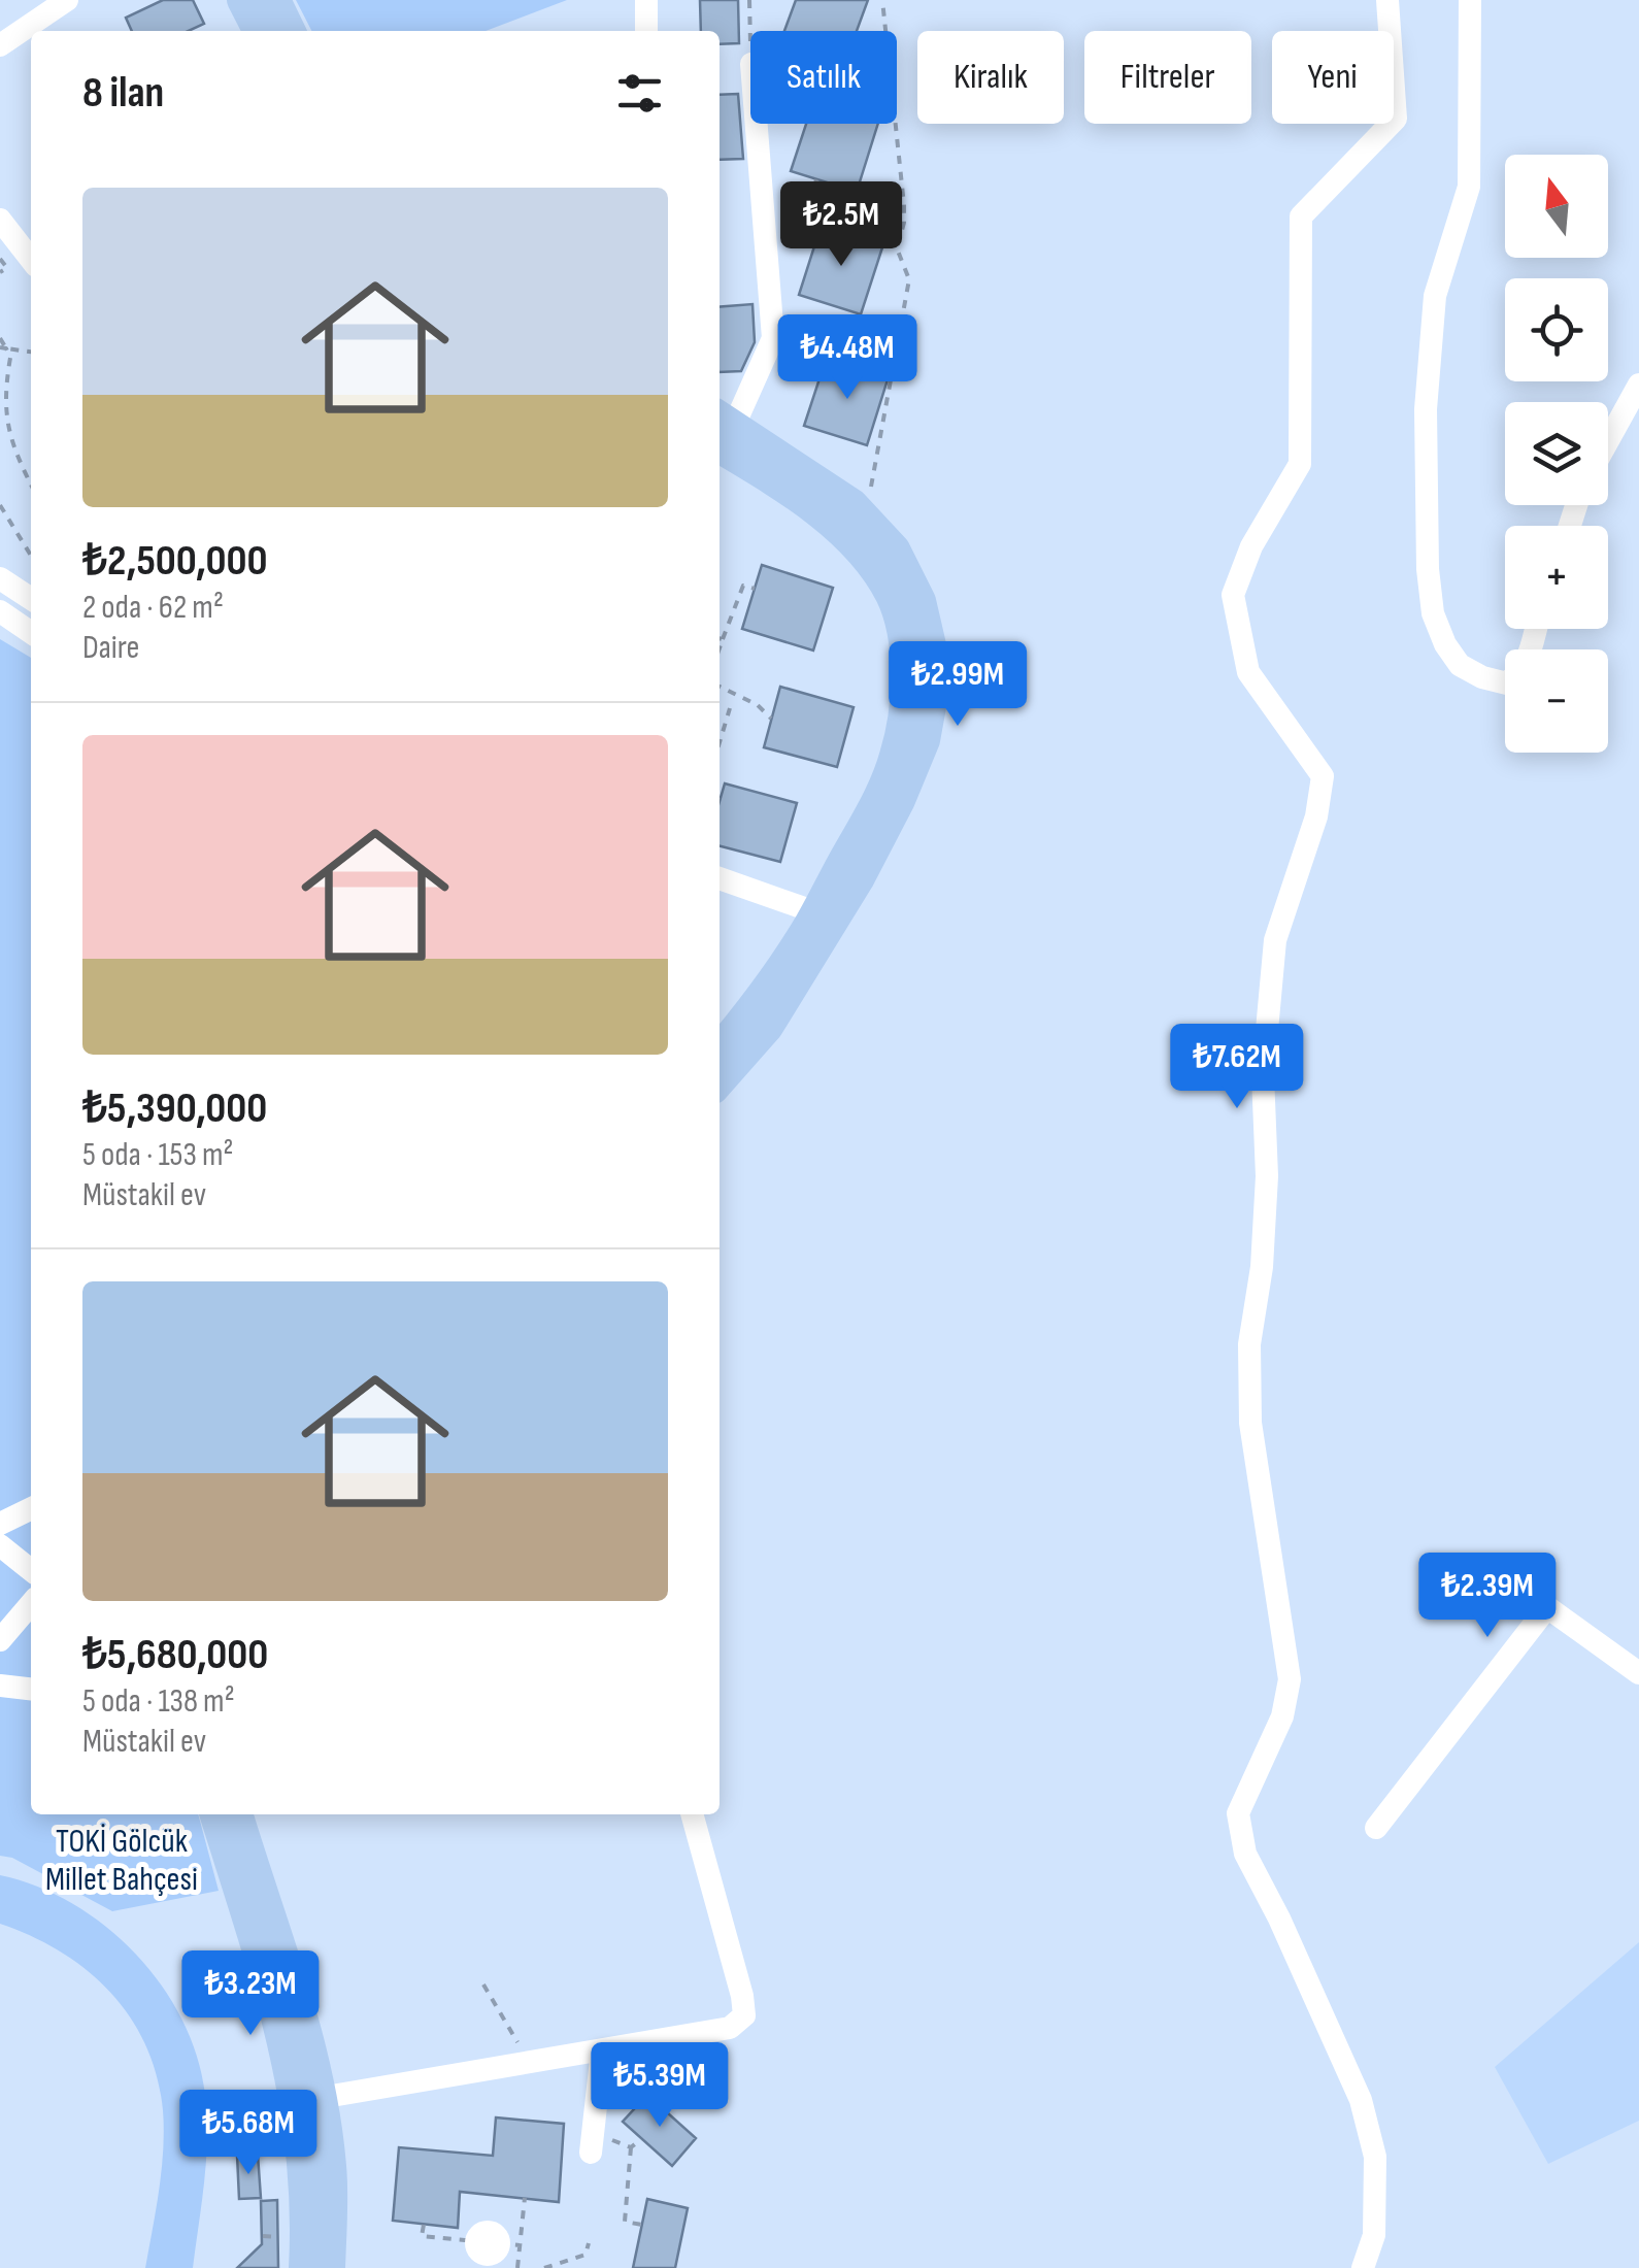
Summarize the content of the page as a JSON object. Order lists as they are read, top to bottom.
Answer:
{
  "parks": ["TOKİ Gölcük Millet Bahçesi"],
  "north": "top",
  "page": {
    "chip": [
      "Satılık",
      "Kiralık",
      "Filtreler",
      "Yeni"
    ],
    "heading": "8 ilan",
    "map_buttons": ["+", "−"],
    "list": [
      {
        "name": "₺2,500,000",
        "note": "2 oda · 62 m² · Daire"
      },
      {
        "name": "₺5,390,000",
        "note": "5 oda · 153 m² · Müstakil ev"
      },
      {
        "name": "₺5,680,000",
        "note": "5 oda · 138 m² · Müstakil ev"
      }
    ],
    "price": [
      "₺2.5M",
      "₺4.48M",
      "₺2.99M",
      "₺7.62M",
      "₺2.39M",
      "₺3.23M",
      "₺5.39M",
      "₺5.68M"
    ]
  }
}
